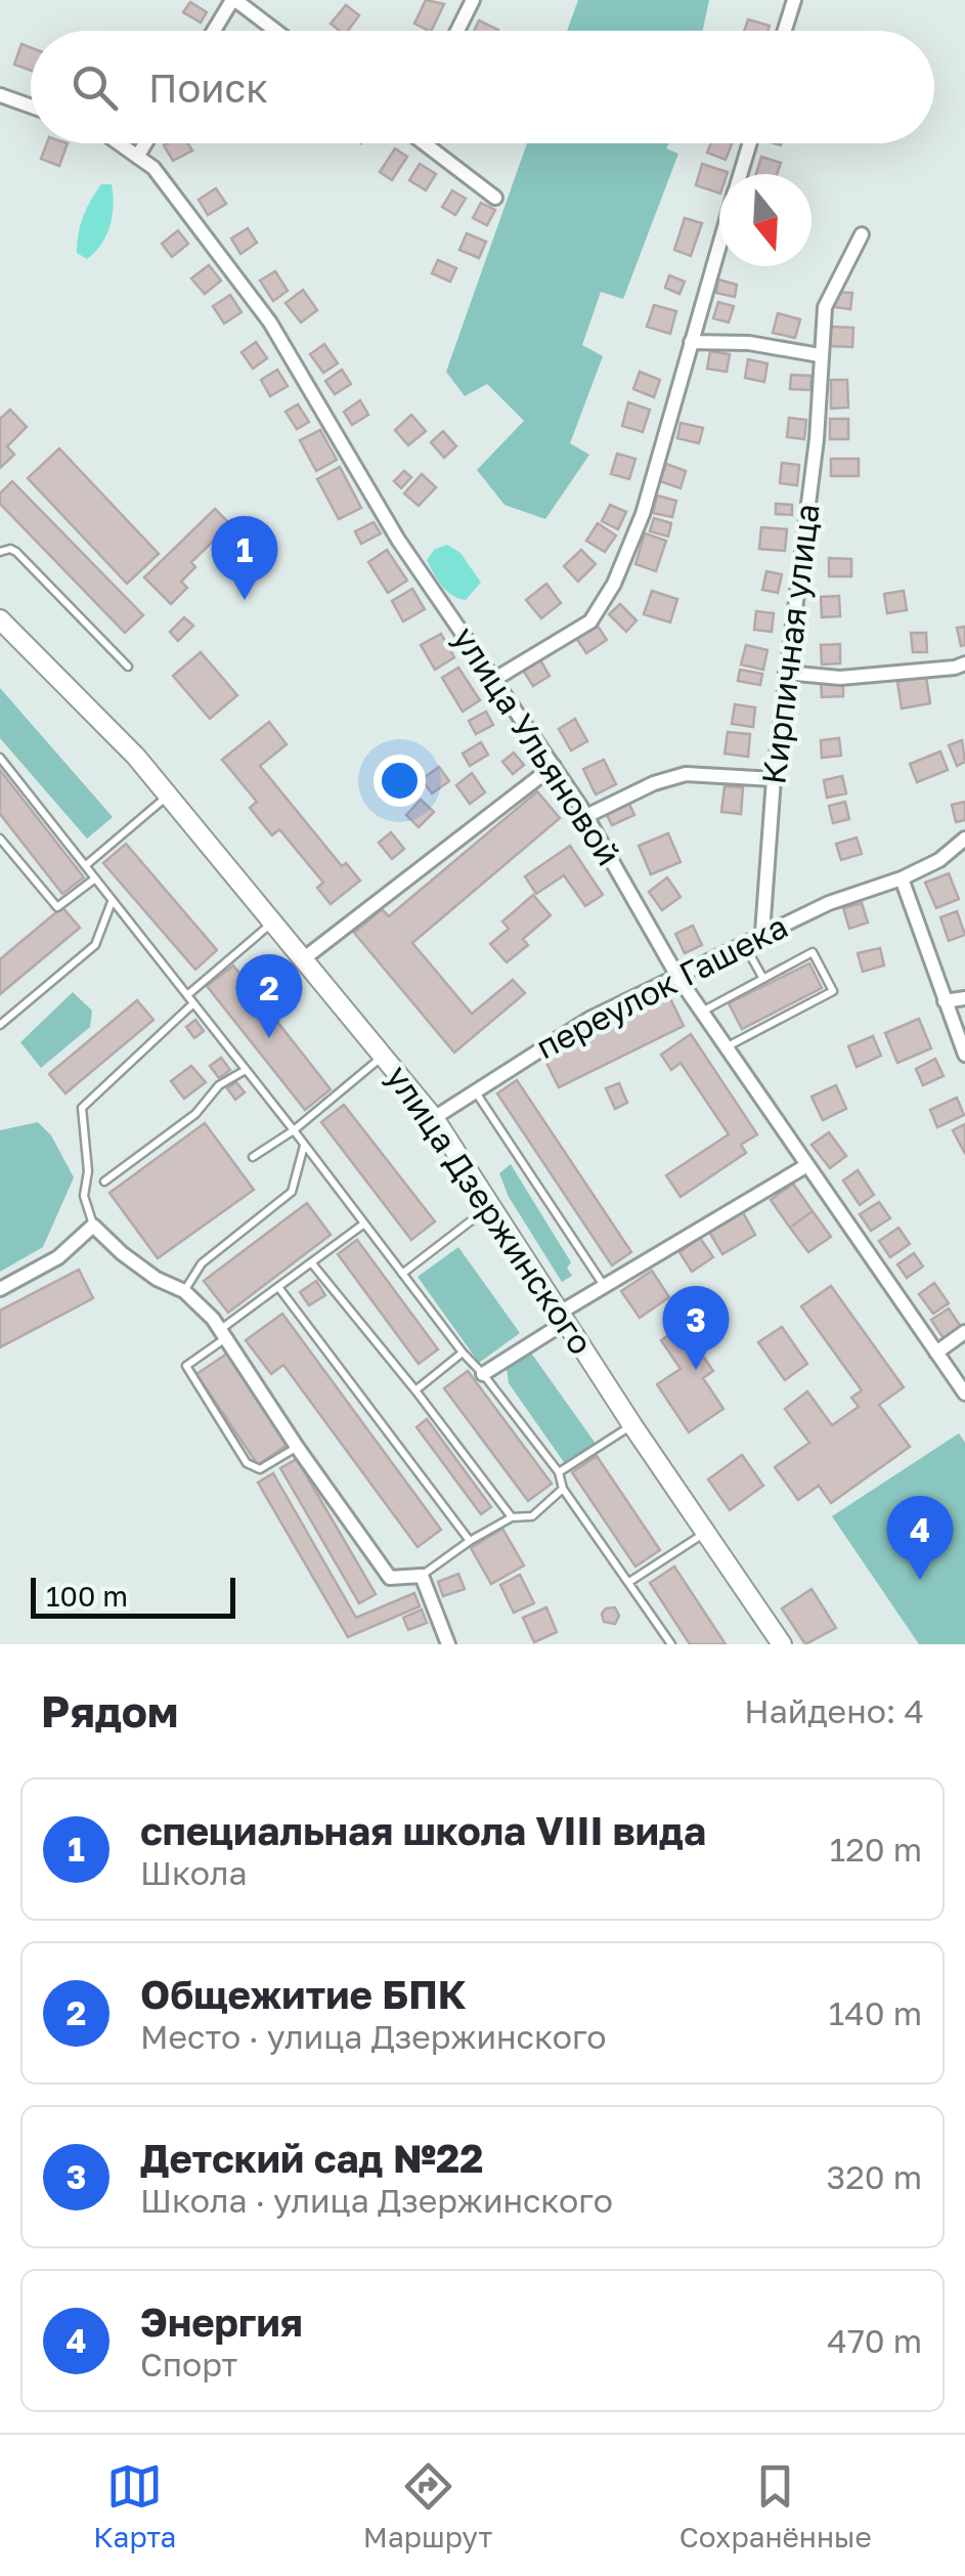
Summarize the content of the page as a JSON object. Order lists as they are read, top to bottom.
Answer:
{
  "streets": {
    "main road": ["улица Дзержинского"],
    "street": ["Кирпичная улица", "улица Ульяновой", "переулок Гашека"]
  },
  "crossings": [
    ["Кирпичная улица", "переулок Гашека"],
    ["улица Ульяновой", "переулок Гашека"],
    ["переулок Гашека", "улица Дзержинского"]
  ],
  "scale_bar": "100 m",
  "north": "bottom",
  "page": {
    "search": "Поиск",
    "pins": [
      "1",
      "2",
      "3",
      "4"
    ],
    "scale": "100 m",
    "heading": ["Рядом", "Найдено: 4"],
    "list": [
      {
        "mark": "1",
        "name": "специальная школа VIII вида",
        "note": "Школа",
        "value": "120 m"
      },
      {
        "mark": "2",
        "name": "Общежитие БПК",
        "note": "Место · улица Дзержинского",
        "value": "140 m"
      },
      {
        "mark": "3",
        "name": "Детский сад №22",
        "note": "Школа · улица Дзержинского",
        "value": "320 m"
      },
      {
        "mark": "4",
        "name": "Энергия",
        "note": "Спорт",
        "value": "470 m"
      }
    ],
    "nav": ["Карта", "Маршрут", "Сохранённые"]
  }
}
